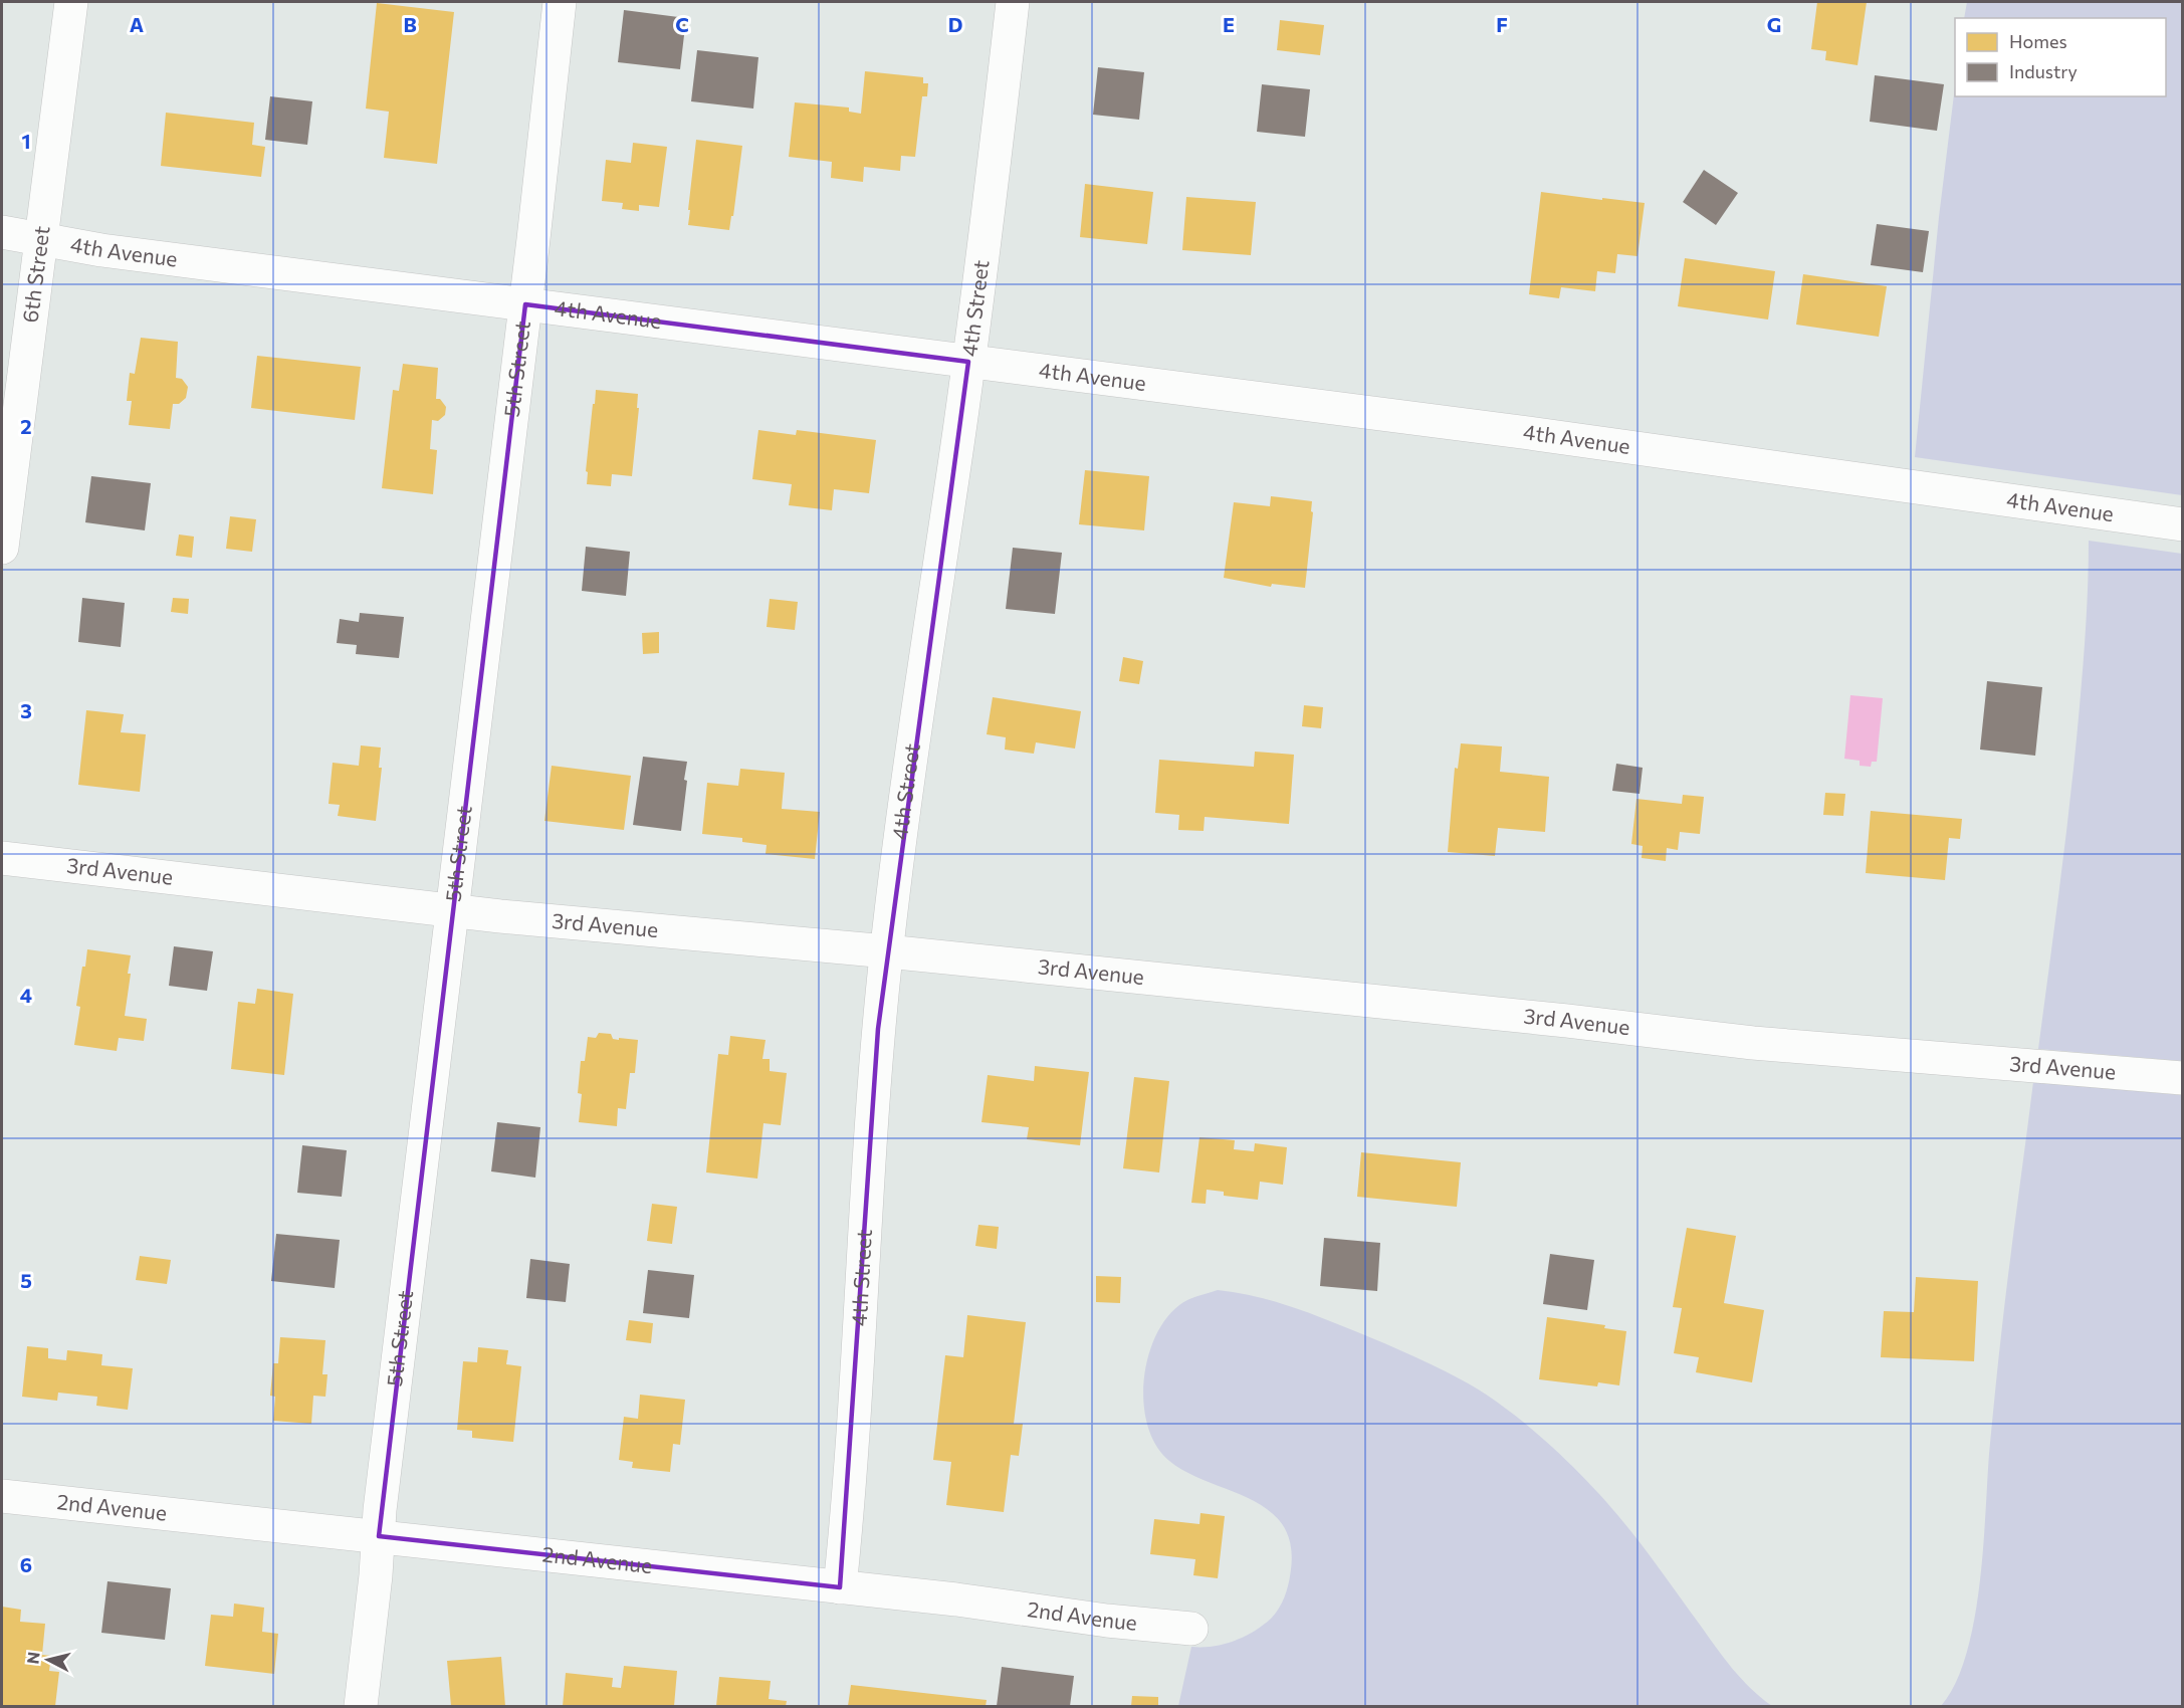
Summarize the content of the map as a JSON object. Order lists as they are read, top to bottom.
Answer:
{
  "streets": {
    "street": [
      "4th Avenue",
      "6th Street",
      "4th Street",
      "5th Street",
      "3rd Avenue",
      "2nd Avenue"
    ]
  },
  "crossings": [
    ["4th Avenue", "6th Street"],
    ["4th Avenue", "4th Street"],
    ["4th Avenue", "5th Street"],
    ["4th Street", "3rd Avenue"],
    ["4th Street", "2nd Avenue"],
    ["5th Street", "3rd Avenue"],
    ["5th Street", "2nd Avenue"]
  ],
  "legend": ["Homes", "Industry"],
  "north": "left",
  "grid": {
    "columns": [
      "A",
      "B",
      "C",
      "D",
      "E",
      "F",
      "G"
    ],
    "rows": [
      "1",
      "2",
      "3",
      "4",
      "5",
      "6"
    ]
  }
}
